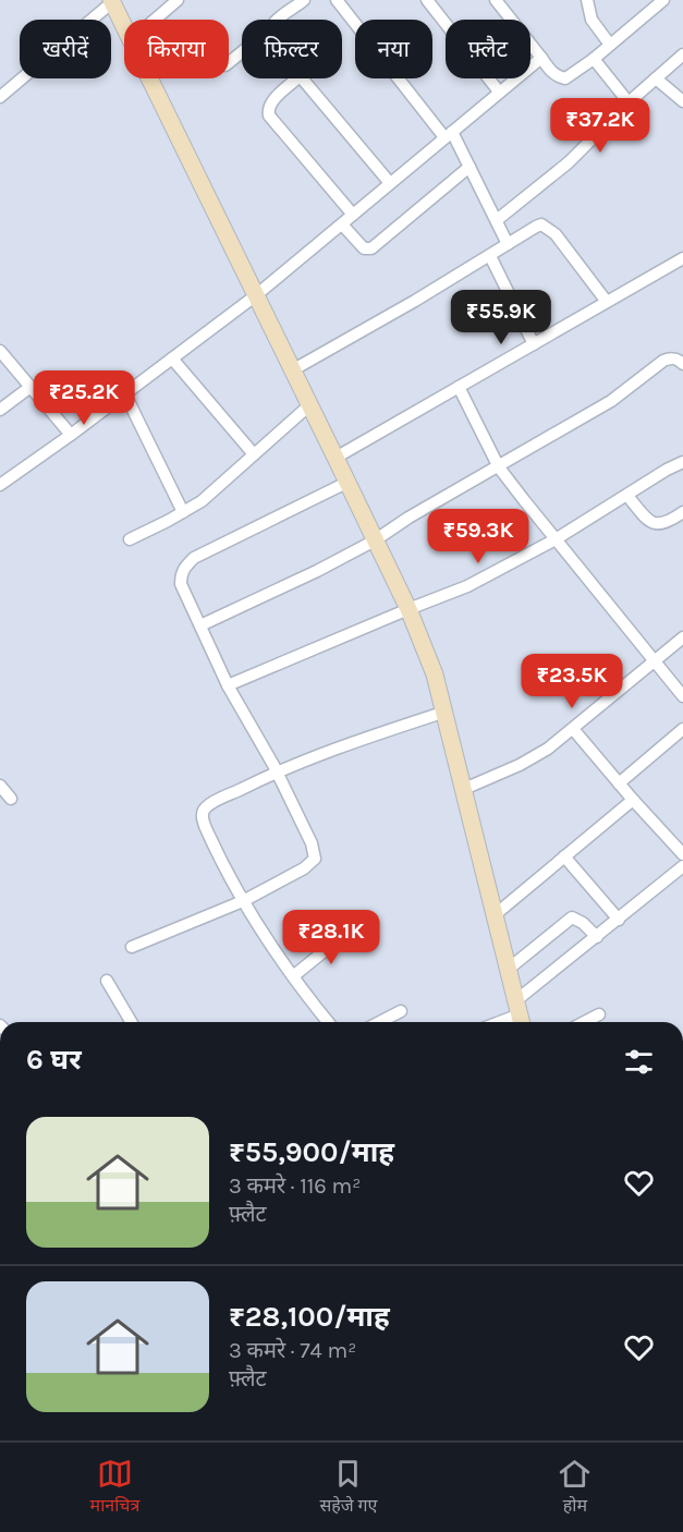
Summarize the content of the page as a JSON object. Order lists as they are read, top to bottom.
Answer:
{
  "page": {
    "chip": [
      "खरीदें",
      "किराया",
      "फ़िल्टर",
      "नया",
      "फ़्लैट"
    ],
    "price": [
      "₹37.2K",
      "₹55.9K",
      "₹25.2K",
      "₹59.3K",
      "₹23.5K",
      "₹28.1K"
    ],
    "heading": "6 घर",
    "list": [
      {
        "name": "₹55,900/माह",
        "note": "3 कमरे · 116 m² · फ़्लैट"
      },
      {
        "name": "₹28,100/माह",
        "note": "3 कमरे · 74 m² · फ़्लैट"
      }
    ],
    "tabs": ["मानचित्र", "सहेजे गए", "होम"]
  }
}
